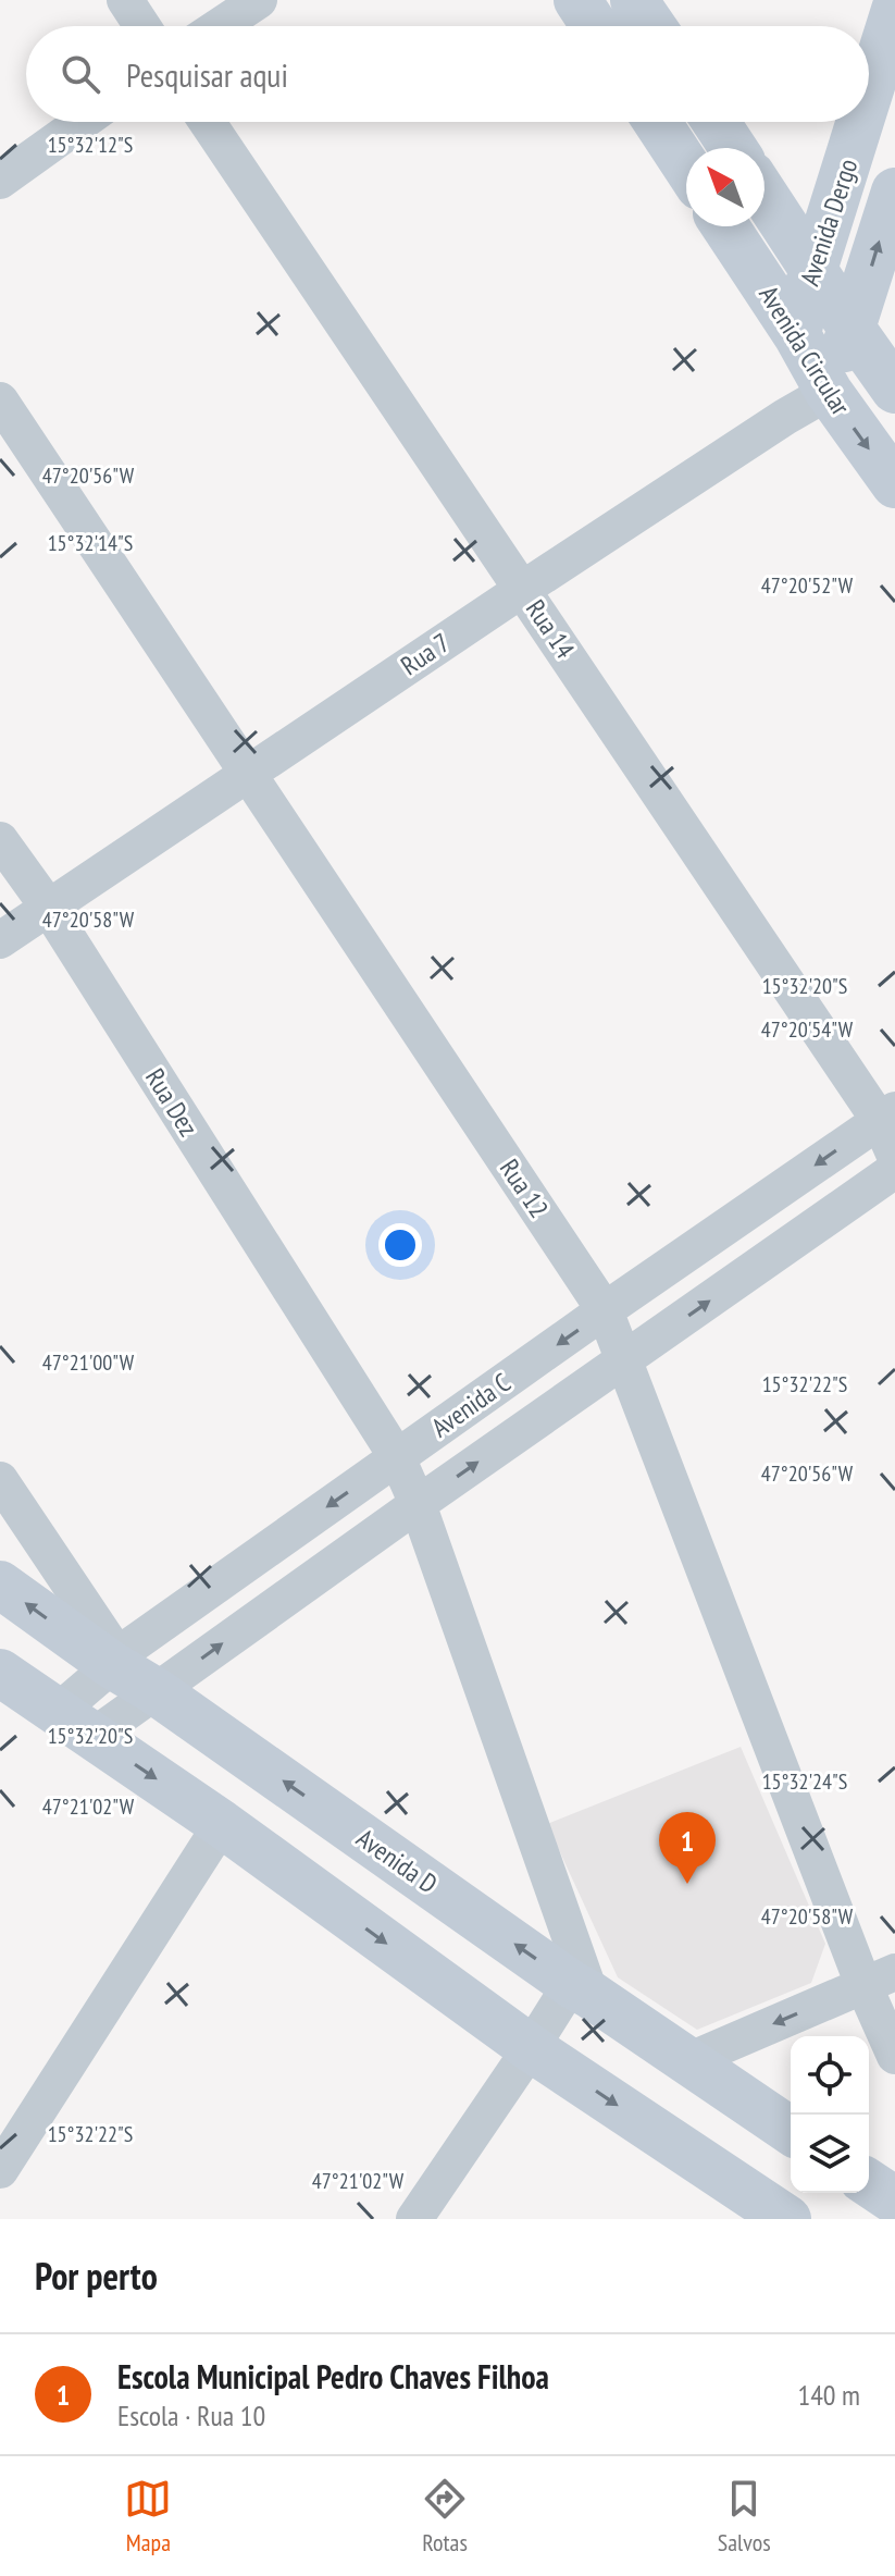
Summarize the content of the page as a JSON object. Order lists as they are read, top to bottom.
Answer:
{
  "streets": {
    "street": [
      "Avenida Dergo",
      "Avenida Circular",
      "Rua 14",
      "Rua 7",
      "Rua Dez",
      "Rua 12",
      "Avenida C",
      "Avenida D"
    ]
  },
  "crossings": [
    ["Avenida Dergo", "Avenida Circular"],
    ["Avenida Dergo", "Rua 7"],
    ["Avenida Circular", "Rua 7"],
    ["Rua 14", "Rua 7"],
    ["Rua 14", "Avenida C"],
    ["Rua 7", "Rua Dez"],
    ["Rua 7", "Rua 12"],
    ["Rua Dez", "Avenida C"],
    ["Rua Dez", "Avenida D"],
    ["Rua 12", "Avenida C"],
    ["Avenida C", "Avenida D"]
  ],
  "north": "top left",
  "page": {
    "search": "Pesquisar aqui",
    "pins": "1",
    "heading": "Por perto",
    "list": [
      {
        "mark": "1",
        "name": "Escola Municipal Pedro Chaves Filhoa",
        "note": "Escola · Rua 10",
        "value": "140 m"
      }
    ],
    "nav": ["Mapa", "Rotas", "Salvos"]
  },
  "coordinates": [
    "15°32'12\"S",
    "47°20'56\"W",
    "15°32'14\"S",
    "47°20'52\"W",
    "47°20'58\"W",
    "15°32'20\"S",
    "47°20'54\"W",
    "47°21'00\"W",
    "15°32'22\"S",
    "15°32'24\"S",
    "47°21'02\"W"
  ]
}
